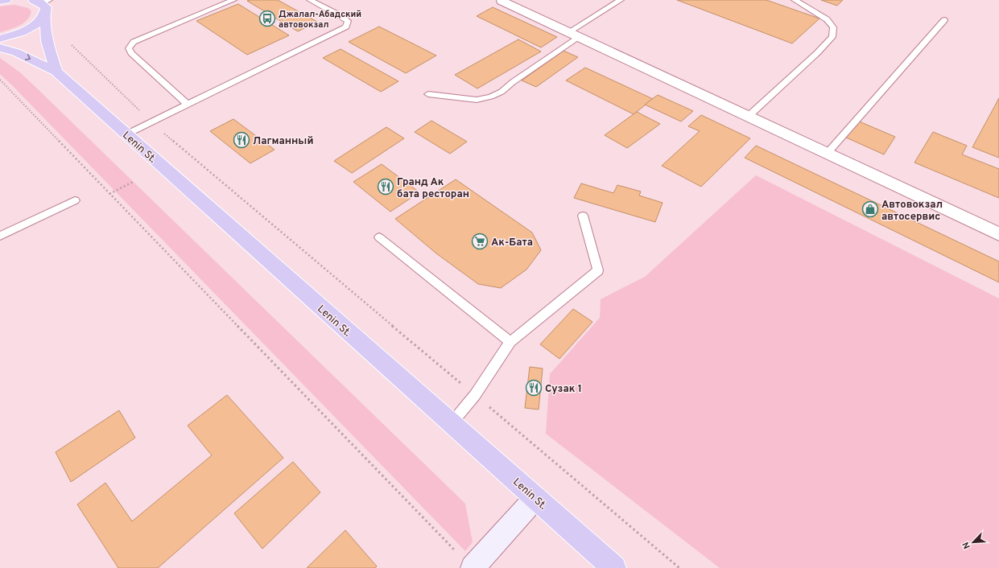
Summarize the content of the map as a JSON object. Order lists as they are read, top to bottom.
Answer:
{
  "streets": {
    "highway": ["Lenin St."]
  },
  "places": {
    "bus stop": ["Джалал-Абадский автовокзал"],
    "restaurant": ["Лагманный", "Гранд Ак бата ресторан", "Сузак 1"],
    "shop": ["Автовокзал автосервис"],
    "supermarket": ["Ак-Бата"]
  },
  "north": "bottom left"
}
